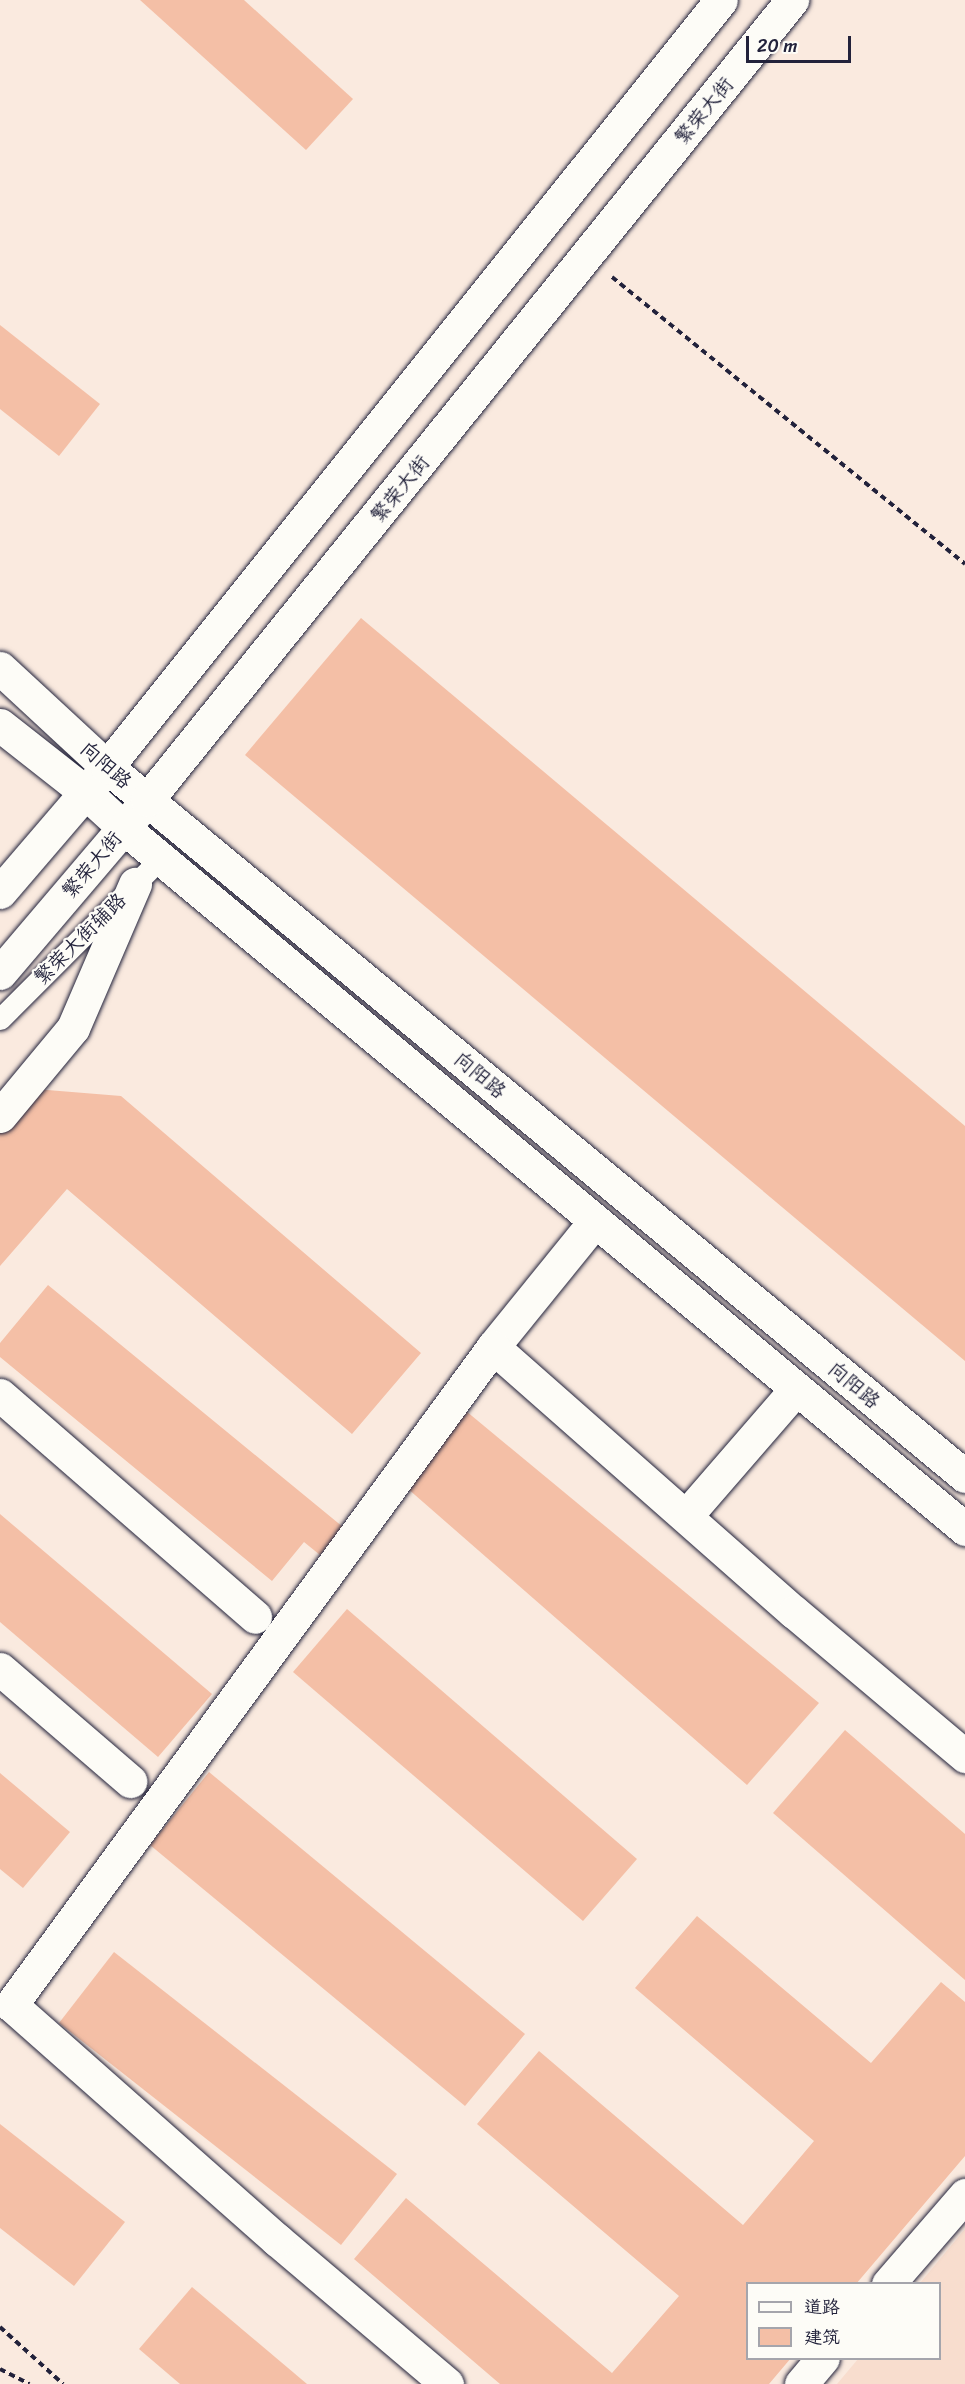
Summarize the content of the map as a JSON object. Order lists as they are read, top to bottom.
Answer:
{
  "streets": {
    "main road": ["繁荣大街", "向阳路"],
    "lane": ["繁荣大街辅路"]
  },
  "crossings": [
    ["繁荣大街", "向阳路"],
    ["向阳路", "繁荣大街辅路"]
  ],
  "legend": ["道路", "建筑"],
  "scale_bar": "20 m"
}
